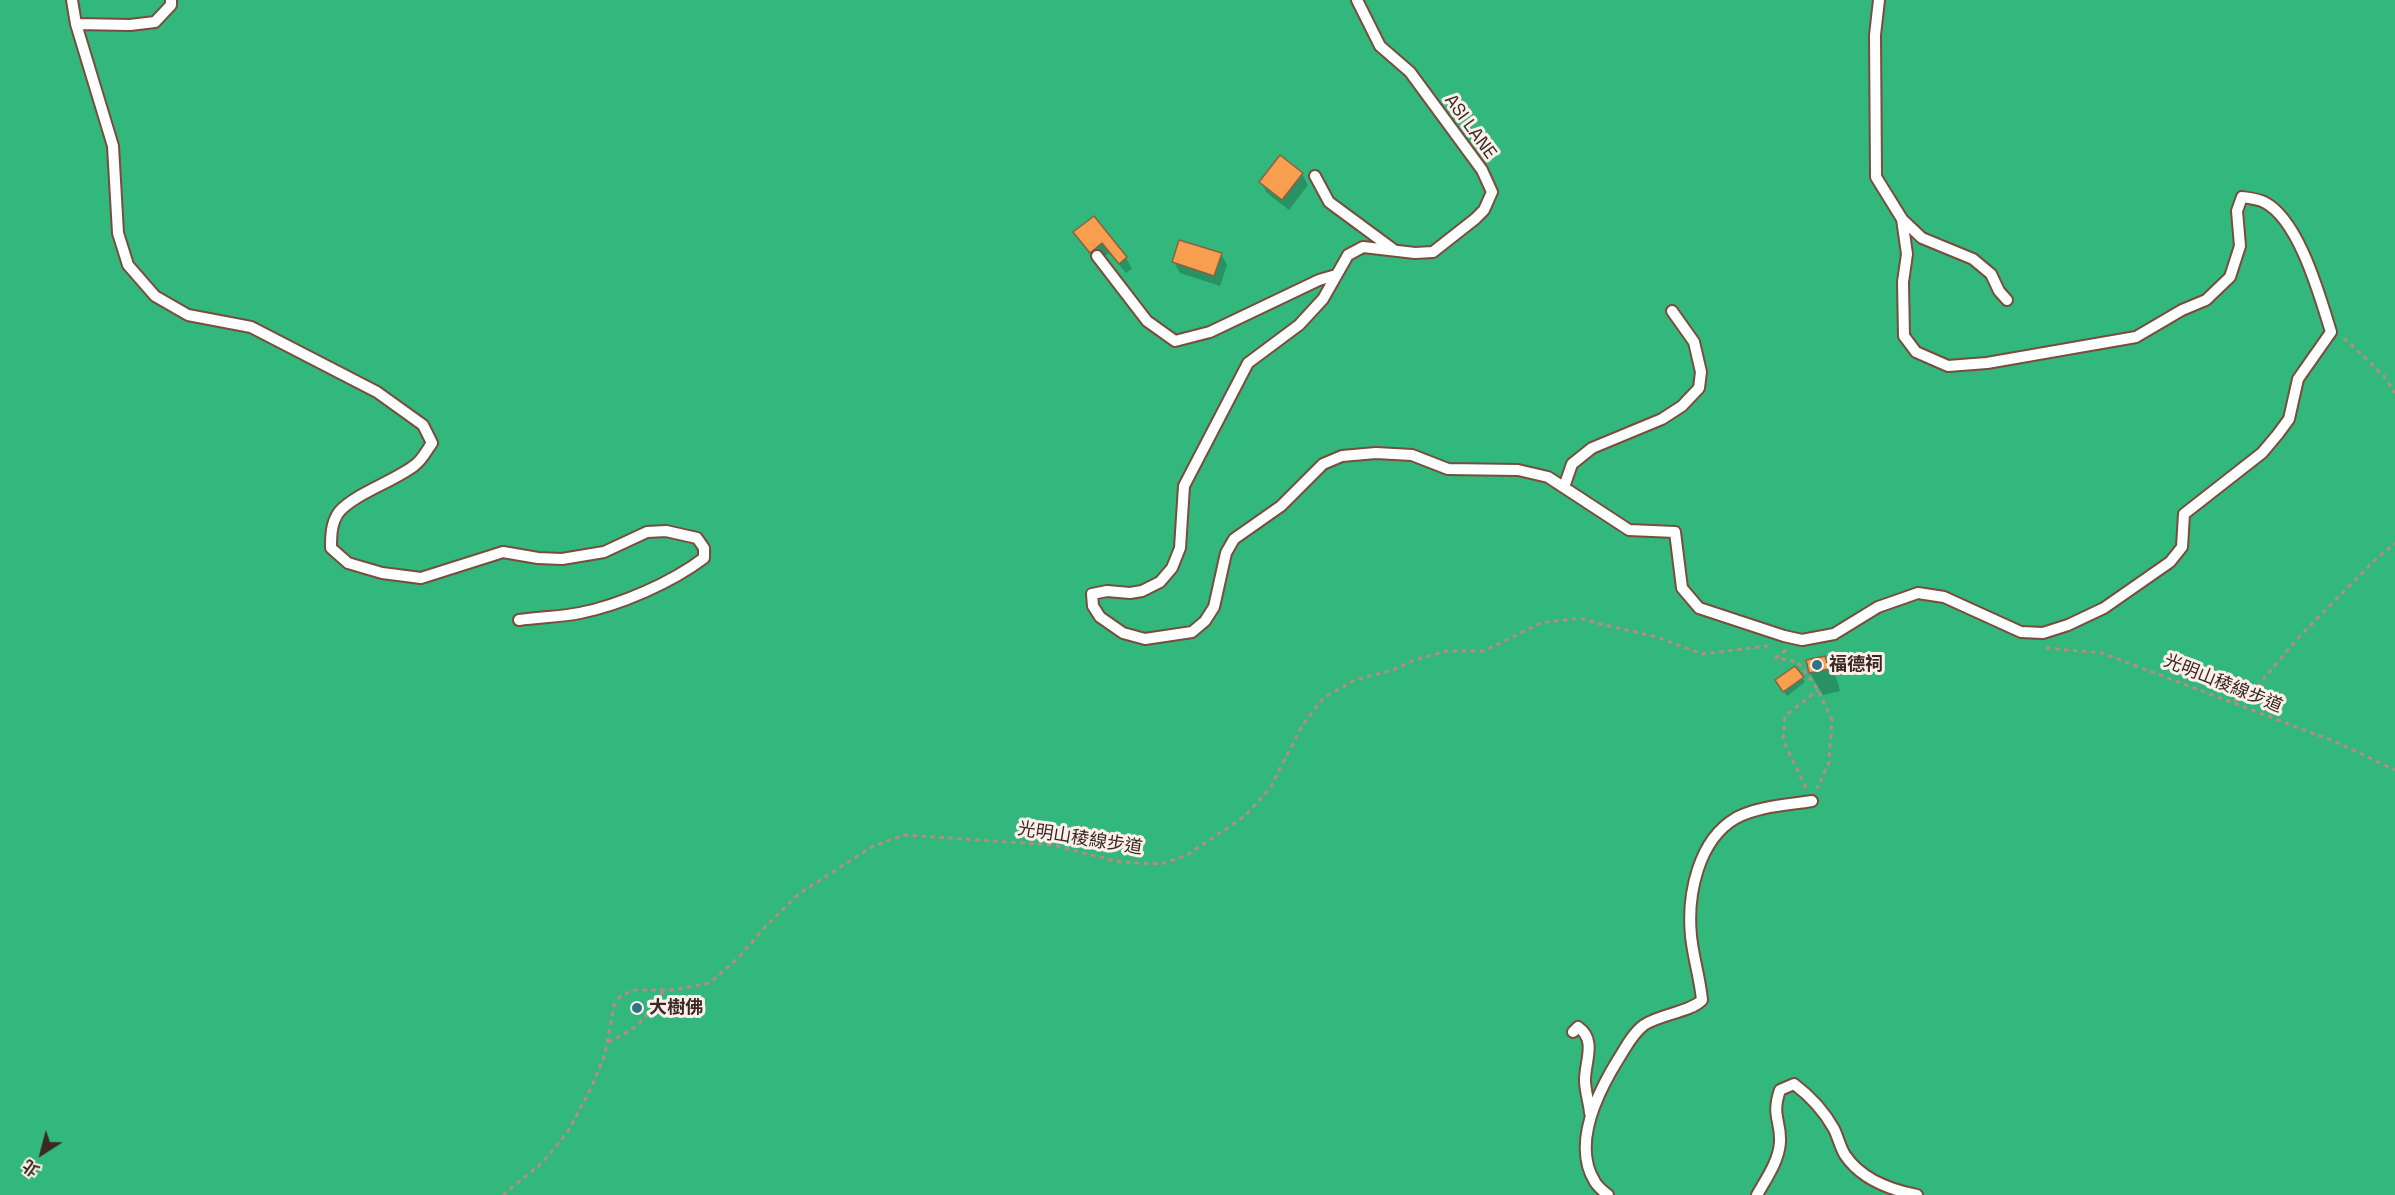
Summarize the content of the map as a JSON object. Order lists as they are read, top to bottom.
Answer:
{
  "streets": {
    "lane": ["ASI LANE"],
    "path": ["光明山稜線步道"]
  },
  "places": ["福德祠", "大樹佛"],
  "north": "bottom left"
}
